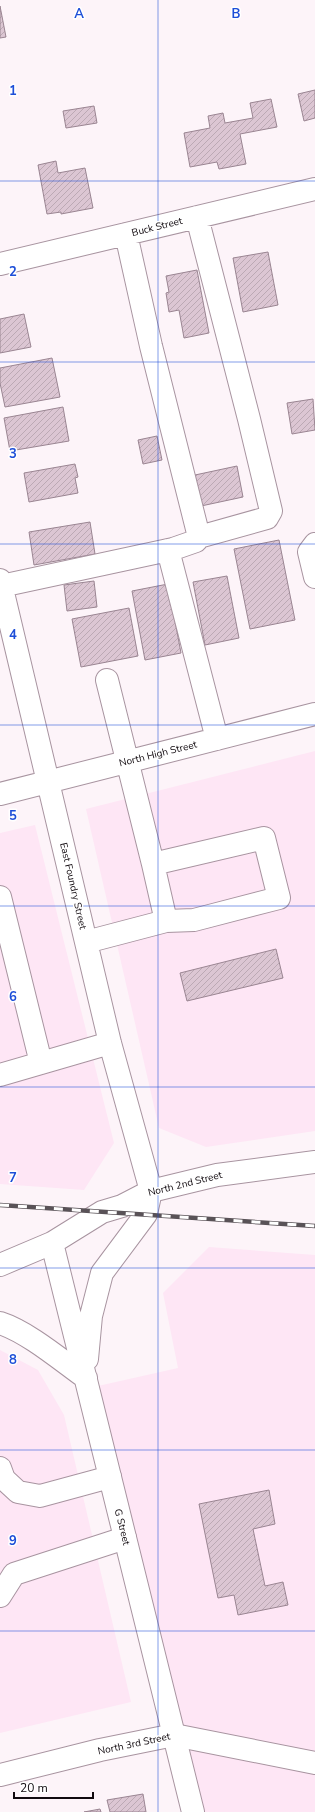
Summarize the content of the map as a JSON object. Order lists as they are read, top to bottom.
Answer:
{
  "streets": {
    "street": [
      "Buck Street",
      "North High Street",
      "East Foundry Street",
      "North 2nd Street",
      "G Street",
      "North 3rd Street"
    ]
  },
  "crossings": [
    ["North High Street", "East Foundry Street"],
    ["East Foundry Street", "North 2nd Street"],
    ["North 2nd Street", "G Street"],
    ["G Street", "North 3rd Street"]
  ],
  "scale_bar": "20 m",
  "grid": {
    "columns": ["A", "B"],
    "rows": [
      "1",
      "2",
      "3",
      "4",
      "5",
      "6",
      "7",
      "8",
      "9"
    ]
  }
}
